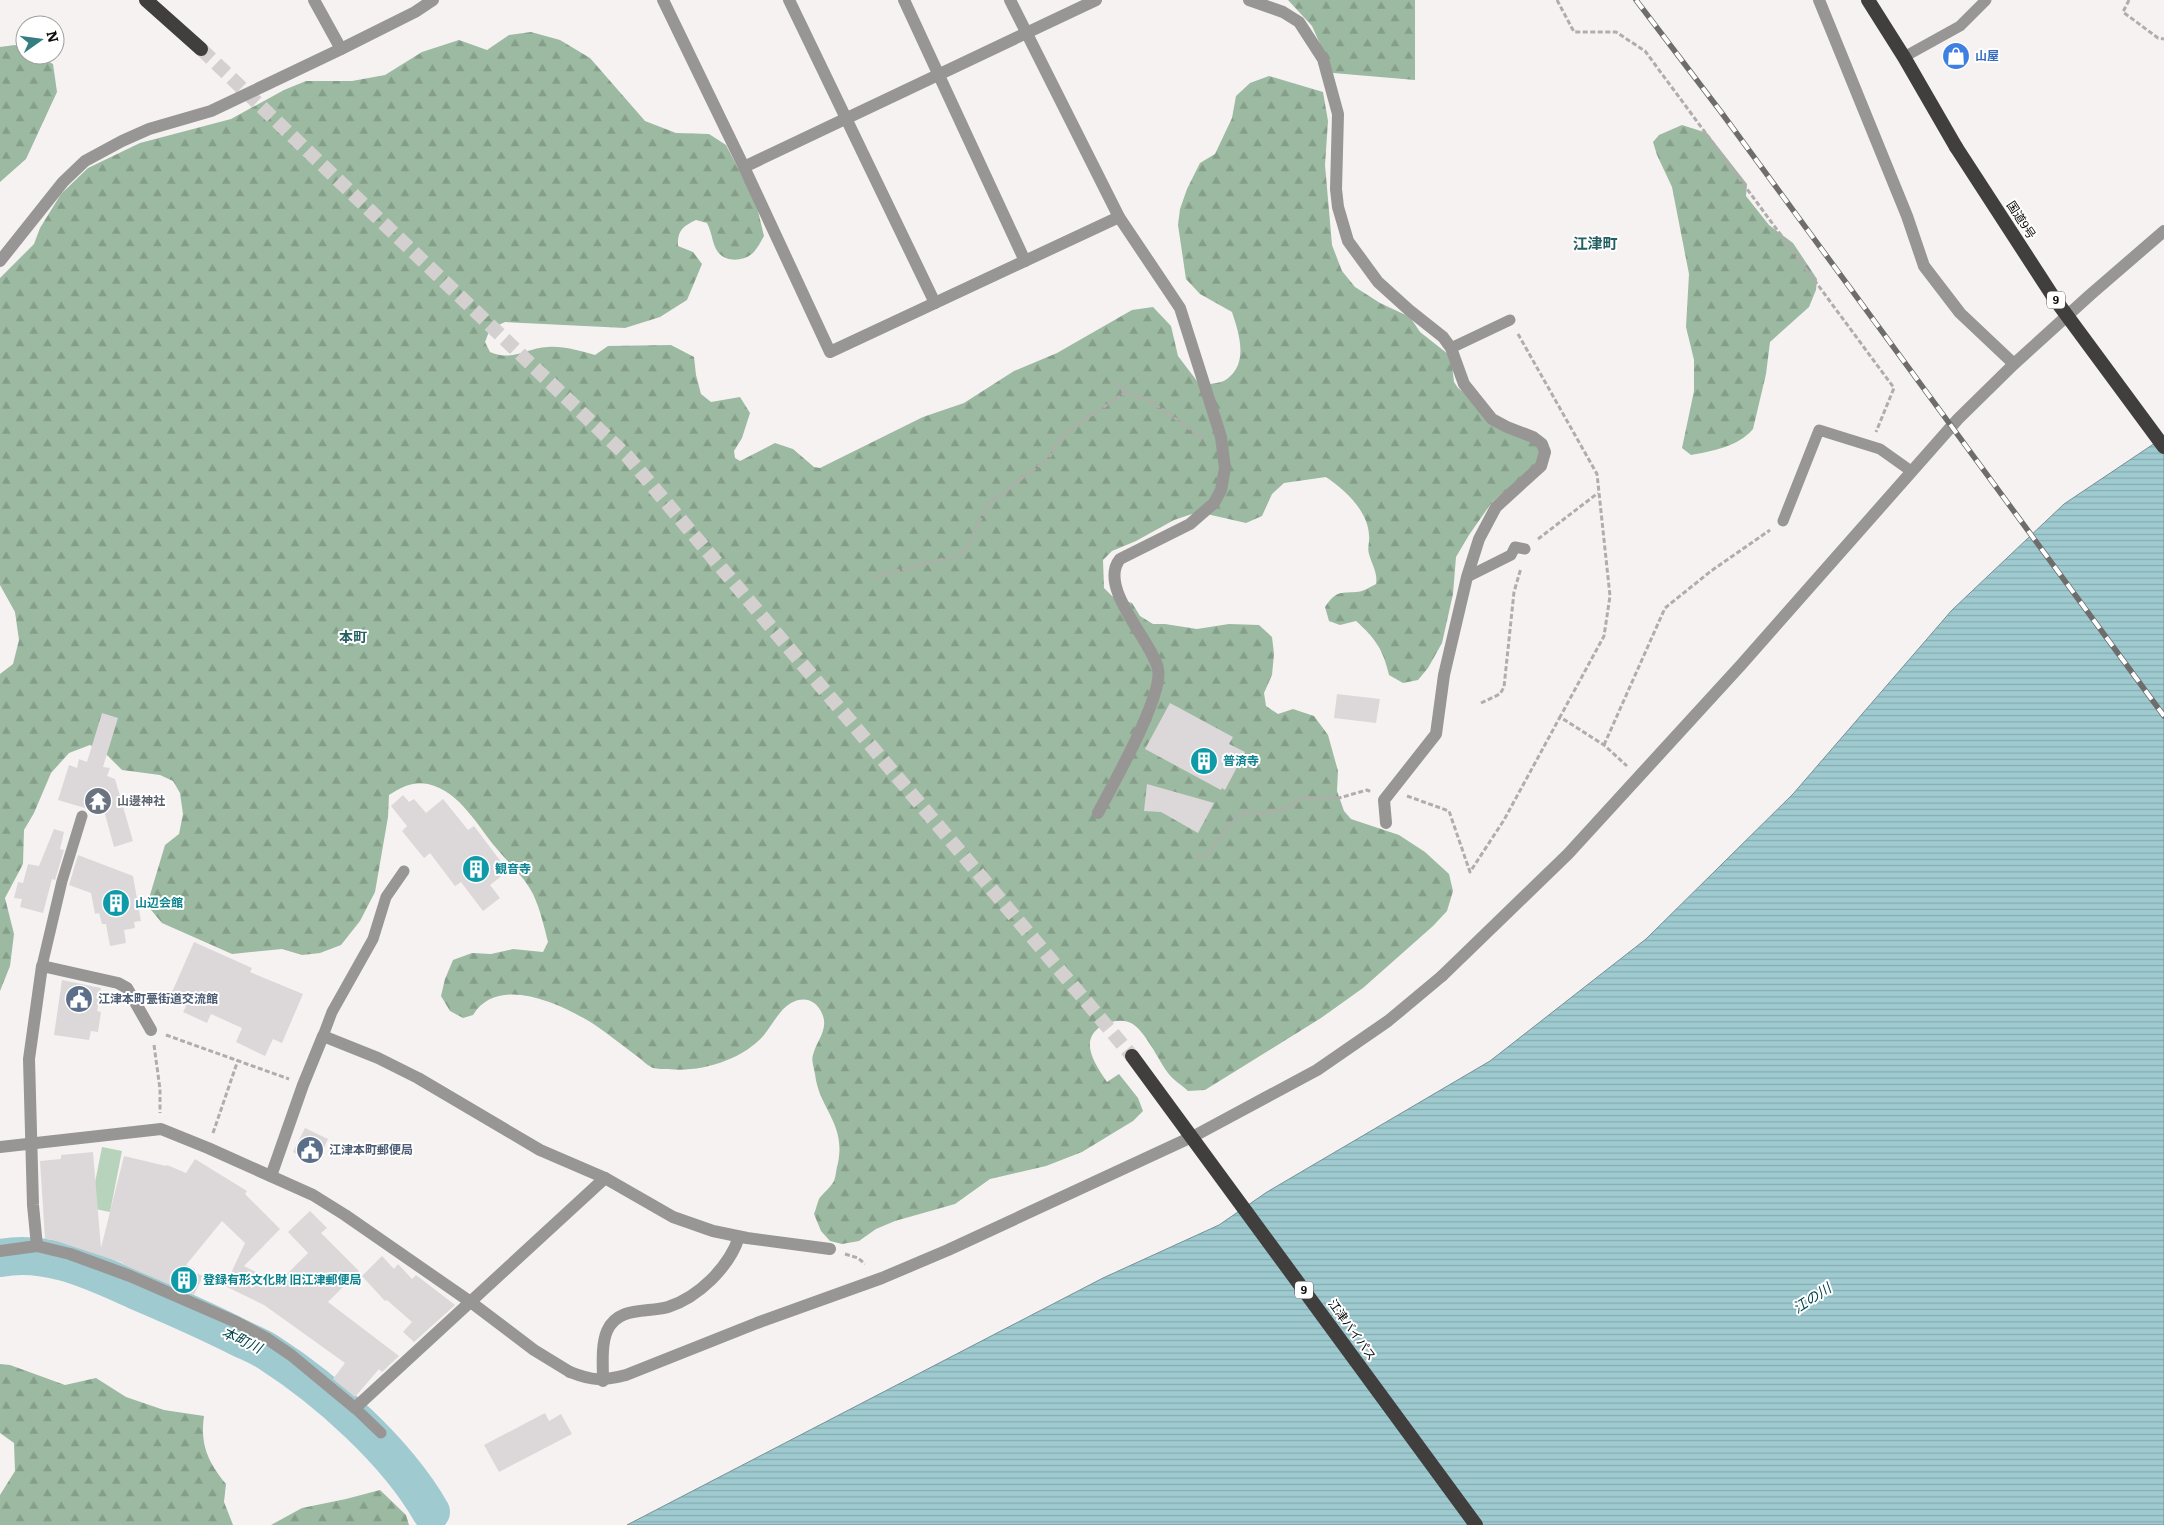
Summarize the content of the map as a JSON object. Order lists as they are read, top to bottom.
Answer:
{
  "streets": {
    "highway": ["国道9号", "9", "江津バイパス"]
  },
  "districts": ["江津町", "本町"],
  "water": ["江の川", "本町川"],
  "places": {
    "shop": ["山屋"],
    "building": [
      "普済寺",
      "観音寺",
      "山辺会館",
      "登録有形文化財 旧江津郵便局"
    ],
    "temple": ["山邊神社"],
    "public building": ["江津本町甍街道交流館", "江津本町郵便局"]
  },
  "north": "right"
}
